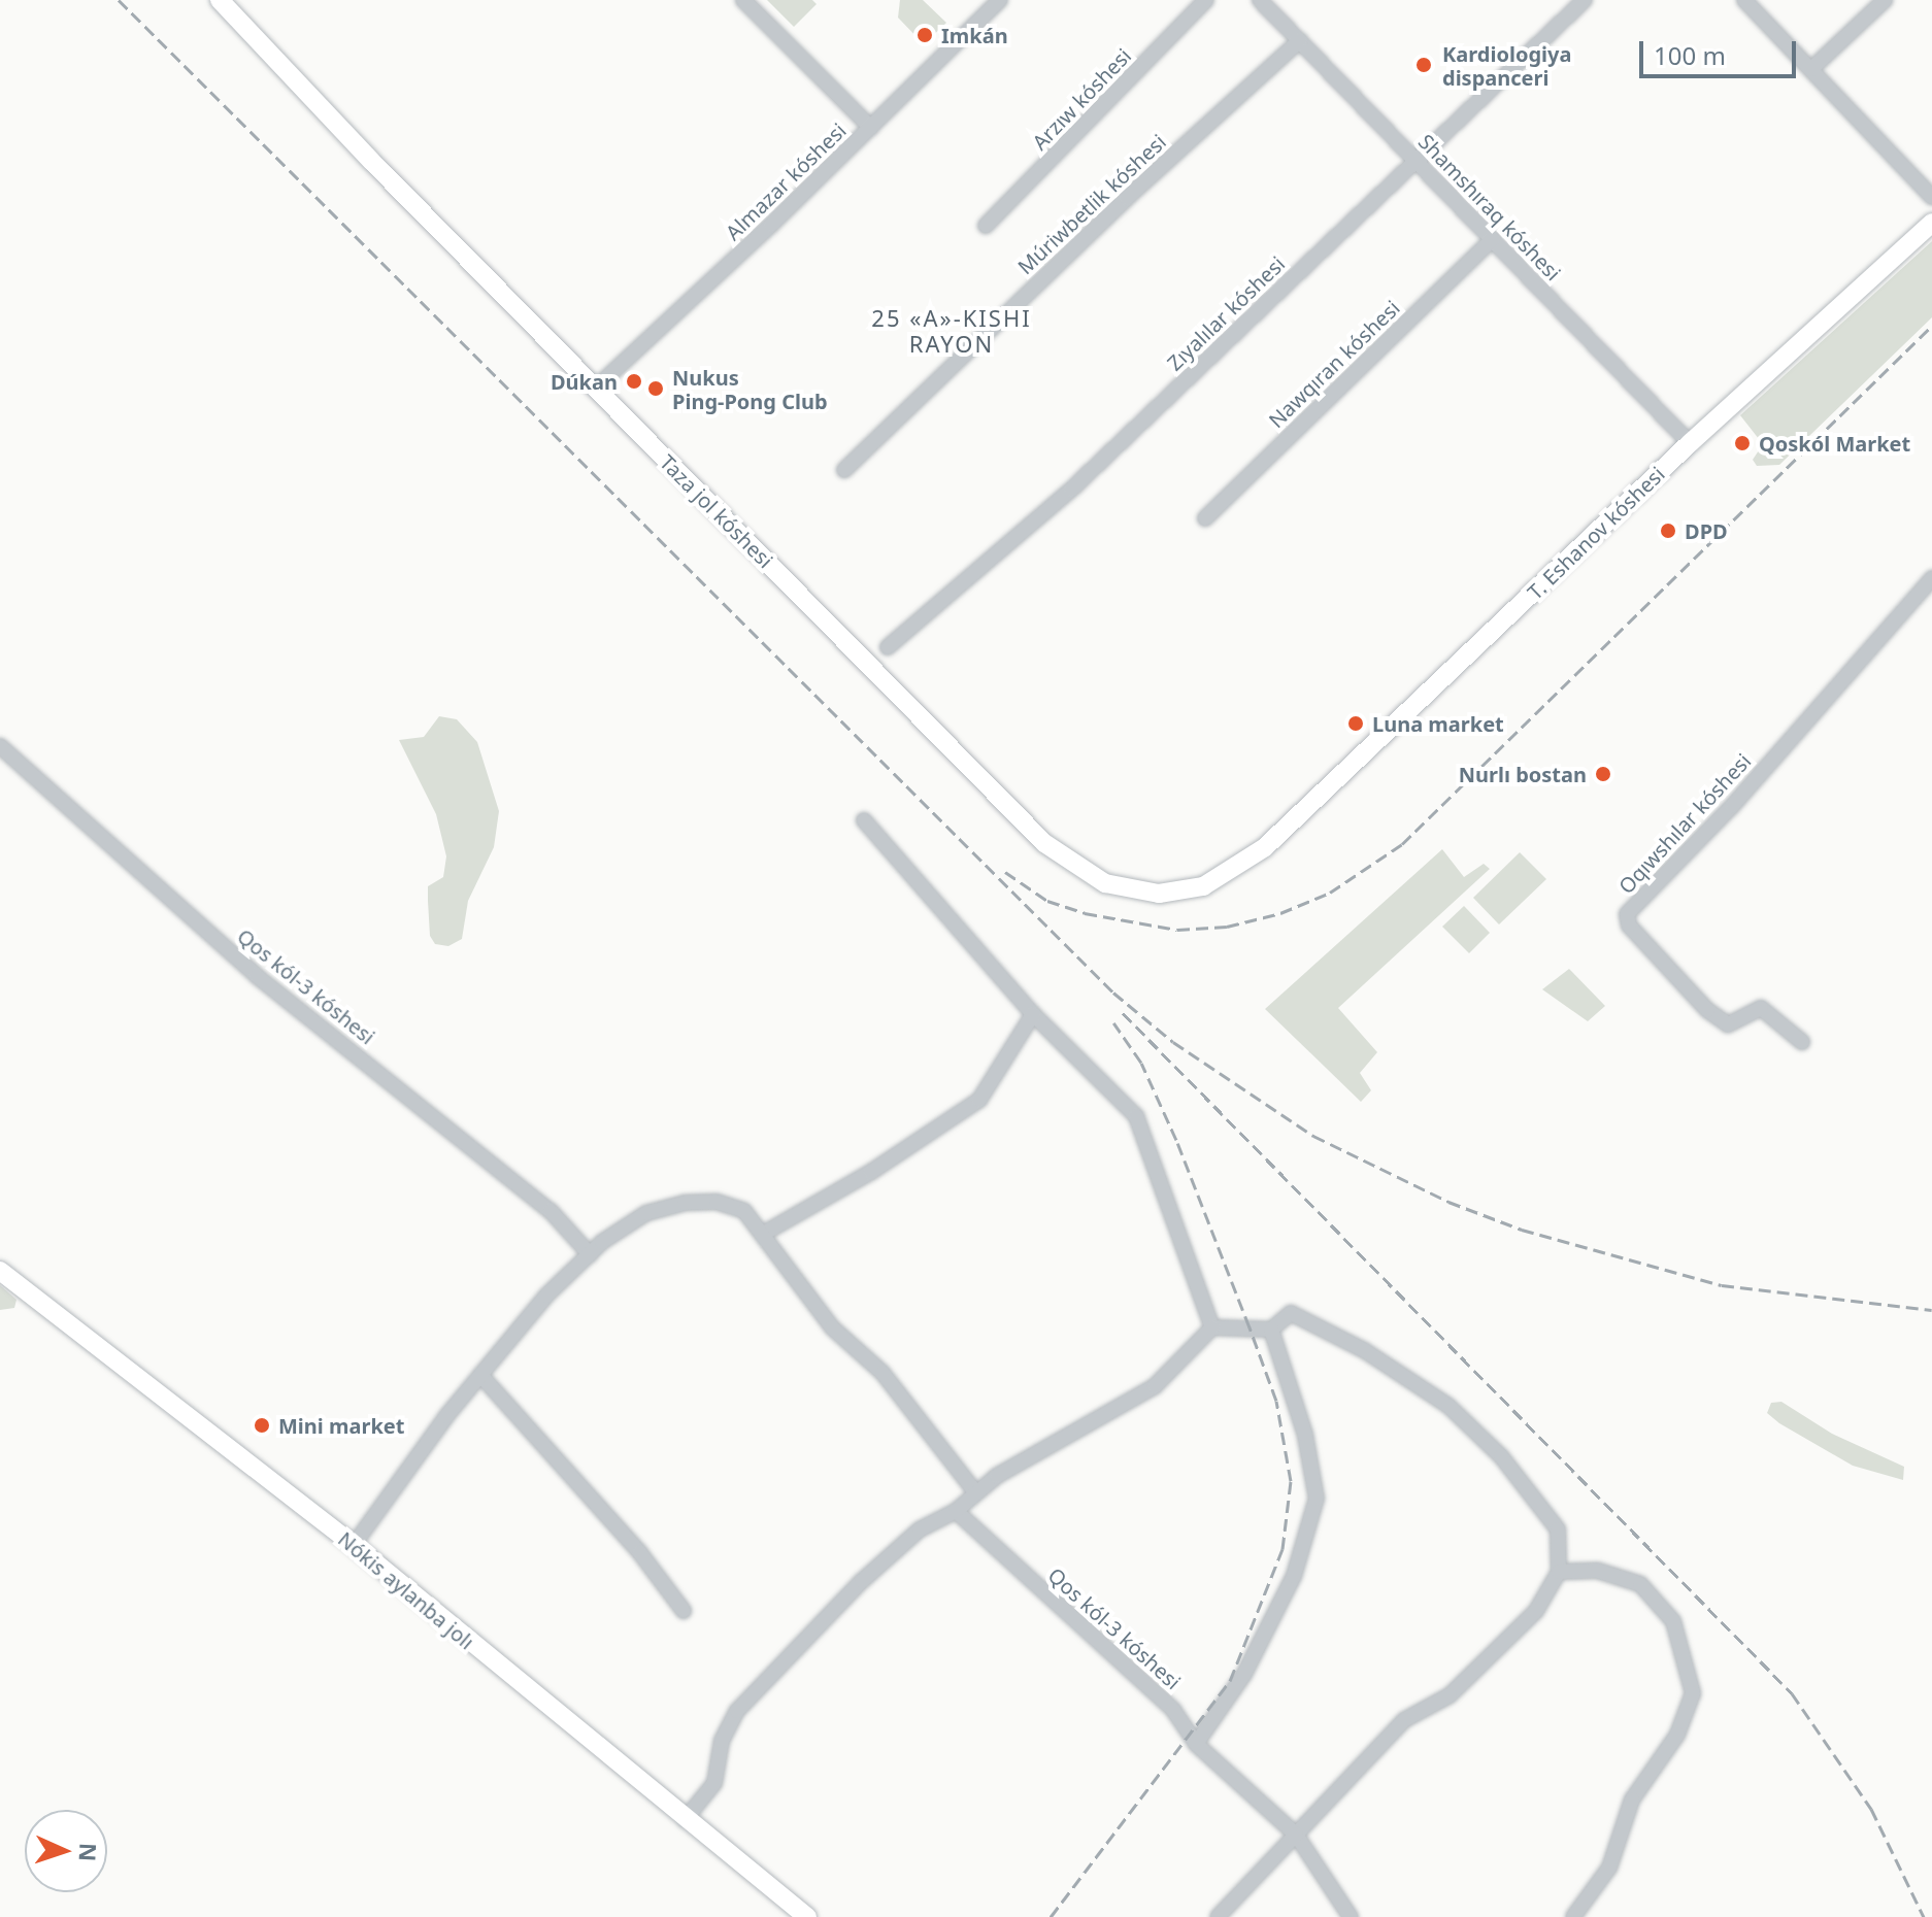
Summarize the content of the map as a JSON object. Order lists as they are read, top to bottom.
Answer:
{
  "streets": {
    "main road": ["Taza jol kóshesi", "T. Eshanov kóshesi", "Nókis aylanba jolı"],
    "street": [
      "Arzıw kóshesi",
      "Almazar kóshesi",
      "Múriwbetlik kóshesi",
      "Shamshıraq kóshesi",
      "Zıyalılar kóshesi",
      "Nawqıran kóshesi",
      "Oqıwshılar kóshesi",
      "Qos kól-3 kóshesi"
    ]
  },
  "crossings": [
    ["Almazar kóshesi", "Taza jol kóshesi"],
    ["Múriwbetlik kóshesi", "Shamshıraq kóshesi"],
    ["Shamshıraq kóshesi", "Zıyalılar kóshesi"],
    ["Shamshıraq kóshesi", "Nawqıran kóshesi"],
    ["Shamshıraq kóshesi", "T. Eshanov kóshesi"],
    ["Taza jol kóshesi", "T. Eshanov kóshesi"]
  ],
  "districts": ["25 «A»-KISHI RAYON"],
  "places": [
    "Imkán",
    "Kardiologiya dispanceri",
    "Dúkan",
    "Nukus Ping-Pong Club",
    "Qoskól Market",
    "DPD",
    "Luna market",
    "Nurlı bostan",
    "Mini market"
  ],
  "scale_bar": "100 m",
  "north": "right"
}
